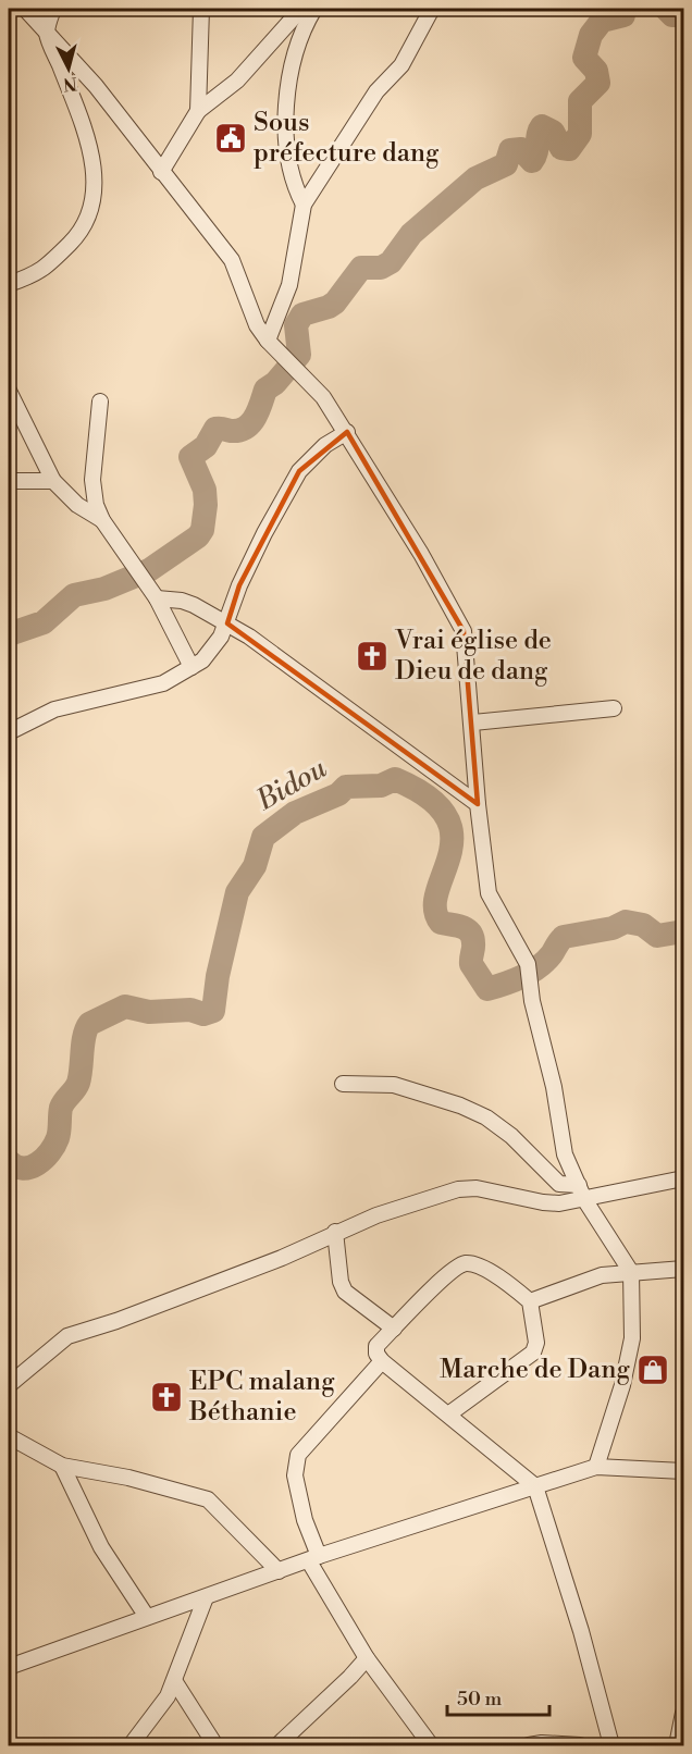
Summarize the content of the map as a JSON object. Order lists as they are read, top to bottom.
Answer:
{
  "water": ["Bidou"],
  "places": {
    "public building": ["Sous préfecture dang"],
    "church": ["Vrai église de Dieu de dang", "EPC malang Béthanie"],
    "shop": ["Marche de Dang"]
  },
  "scale_bar": "50 m",
  "north": "bottom"
}
